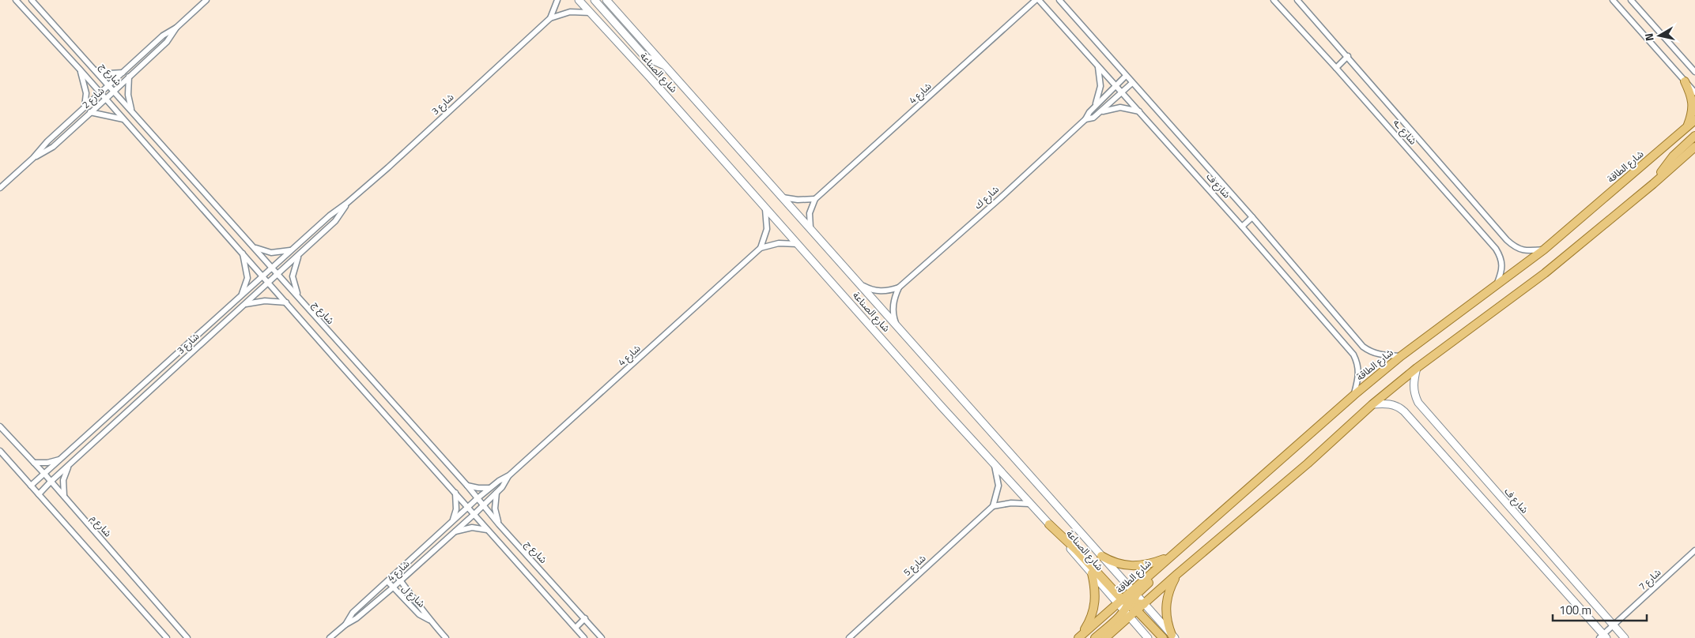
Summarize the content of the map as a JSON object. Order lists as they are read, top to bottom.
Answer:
{
  "streets": {
    "main road": ["شارع الطاقة"],
    "street": [
      "شارع الصناعة",
      "شارع ج",
      "شارع 4",
      "شارع 2",
      "شارع 3",
      "شارع ـه",
      "شارع ف",
      "شارع ك",
      "شارع م",
      "شارع 5",
      "شارع 7",
      "شارع ل"
    ]
  },
  "crossings": [
    ["شارع الصناعة", "شارع 4"],
    ["شارع الصناعة", "شارع 3"],
    ["شارع الصناعة", "شارع الطاقة"],
    ["شارع الصناعة", "شارع ك"],
    ["شارع ج", "شارع 4"],
    ["شارع ج", "شارع 2"],
    ["شارع ج", "شارع 3"],
    ["شارع 4", "شارع ف"],
    ["شارع 4", "شارع ل"],
    ["شارع 3", "شارع م"],
    ["شارع ـه", "شارع الطاقة"],
    ["شارع الطاقة", "شارع ف"],
    ["شارع ف", "شارع ك"],
    ["شارع ف", "شارع 7"]
  ],
  "scale_bar": "100 m",
  "north": "left"
}
